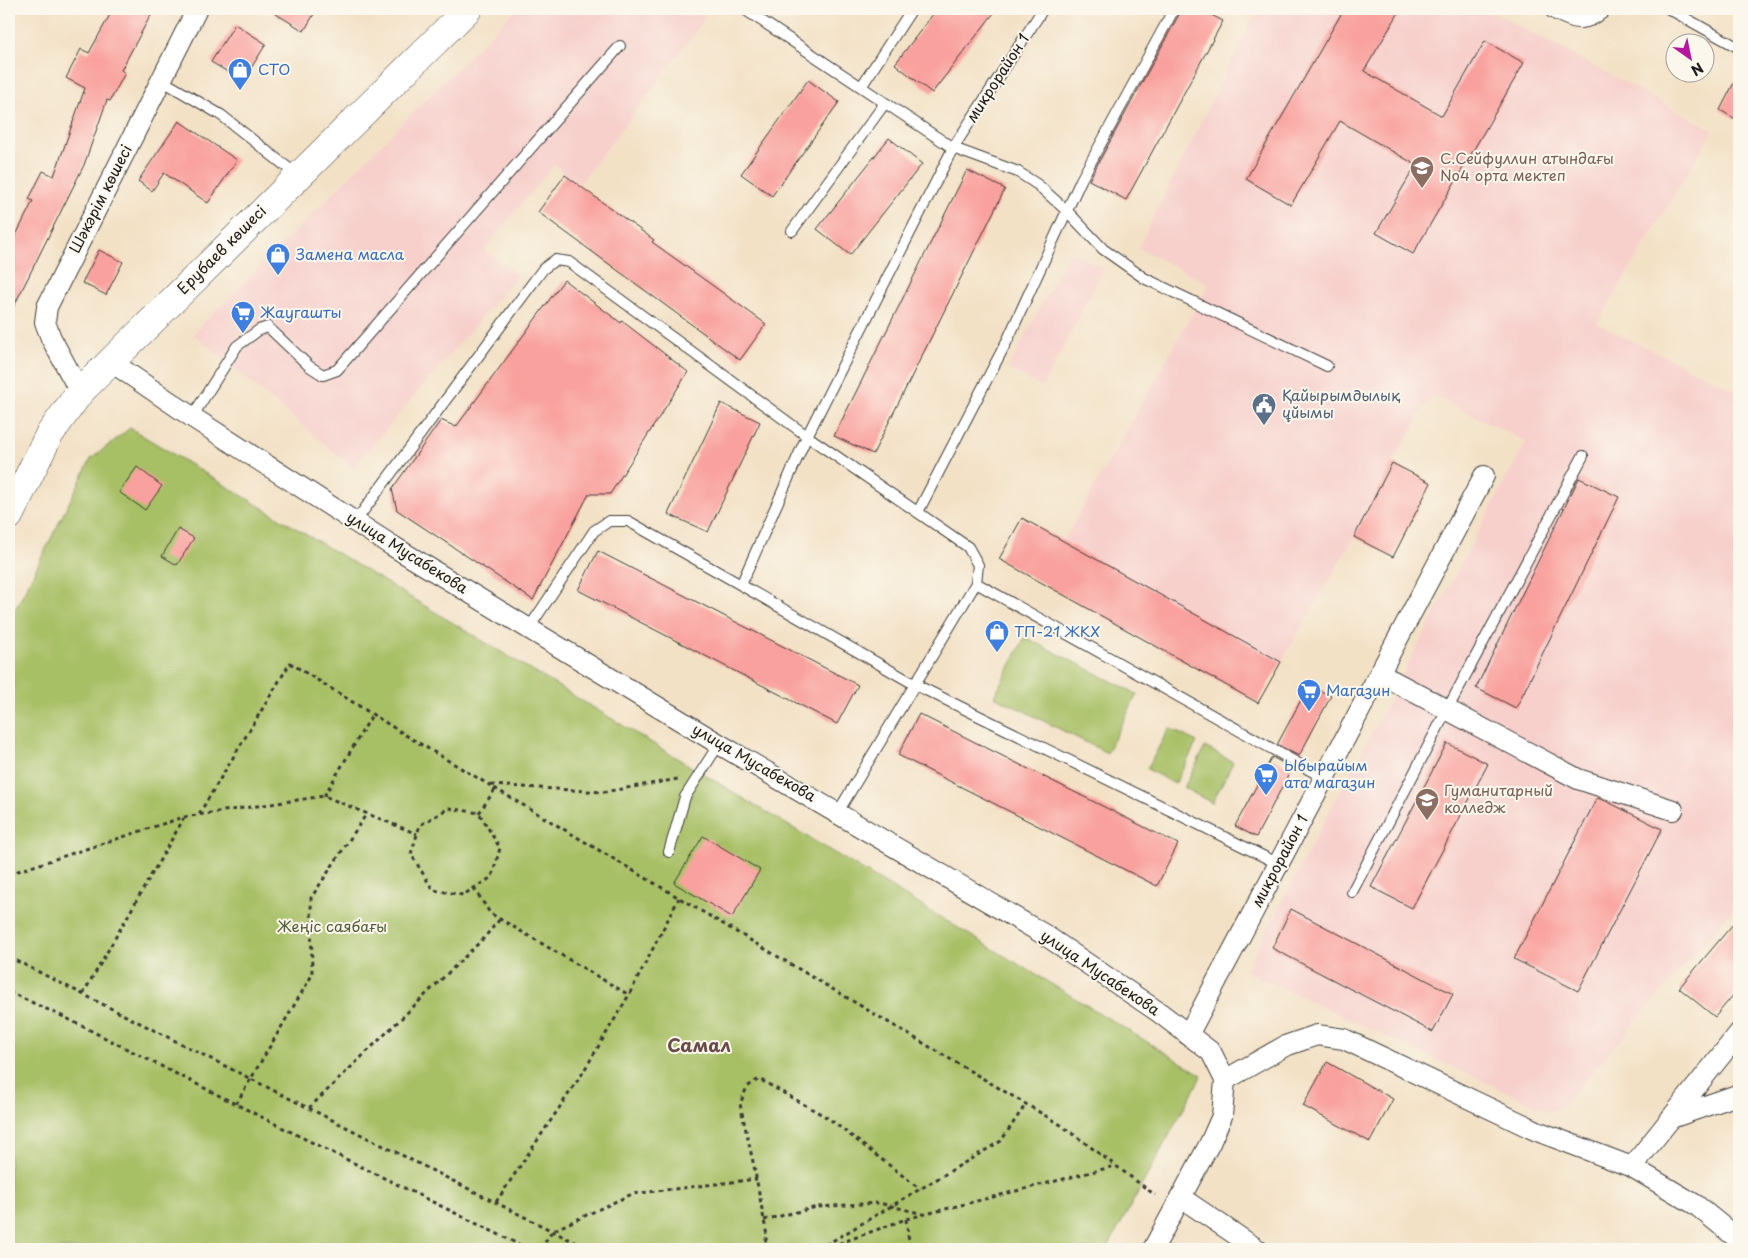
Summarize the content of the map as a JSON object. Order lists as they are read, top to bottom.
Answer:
{
  "streets": {
    "main road": ["Ерубаев көшесі"],
    "street": ["микрорайон 1", "Шәкәрім көшесі", "улица Мусабекова"]
  },
  "crossings": [
    ["микрорайон 1", "улица Мусабекова"],
    ["Шәкәрім көшесі", "Ерубаев көшесі"],
    ["Ерубаев көшесі", "улица Мусабекова"]
  ],
  "districts": ["Самал"],
  "parks": ["Жеңіс саябағы"],
  "places": {
    "shop": ["СТО", "Замена масла", "ТП-21 ЖКХ"],
    "school or university": ["С.Сейфуллин атындағы No4 орта мектеп", "Гуманитарный колледж"],
    "supermarket": ["Жаугашты", "Магазин", "Ыбырайым ата магазин"],
    "public building": ["Қайырымдылық ұйымы"]
  },
  "north": "bottom right"
}
